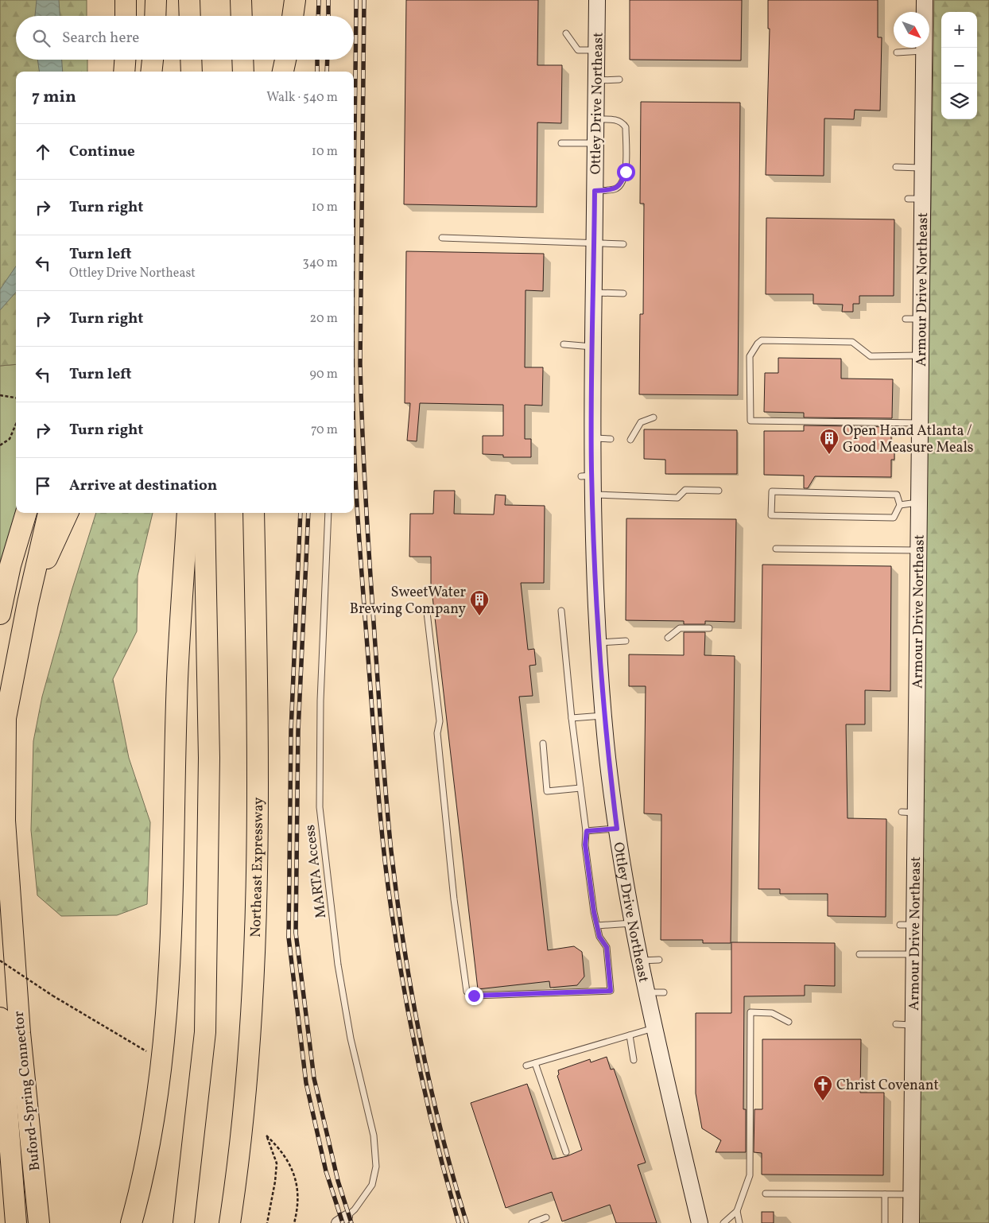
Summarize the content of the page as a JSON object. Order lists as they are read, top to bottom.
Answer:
{
  "streets": {
    "highway": ["Northeast Expressway", "Buford-Spring Connector"],
    "street": ["Ottley Drive Northeast", "Armour Drive Northeast"],
    "lane": ["MARTA Access"]
  },
  "places": {
    "building": ["Open Hand Atlanta / Good Measure Meals", "SweetWater Brewing Company"],
    "church": ["Christ Covenant"]
  },
  "north": "bottom right",
  "page": {
    "map_buttons": ["+", "−"],
    "search": "Search here",
    "heading": ["7 min", "Walk · 540 m"],
    "list": [
      ["Continue", "10 m"],
      ["Turn right", "10 m"],
      ["Turn left", "Ottley Drive Northeast", "340 m"],
      ["Turn right", "20 m"],
      ["Turn left", "90 m"],
      ["Turn right", "70 m"],
      "Arrive at destination"
    ]
  }
}
